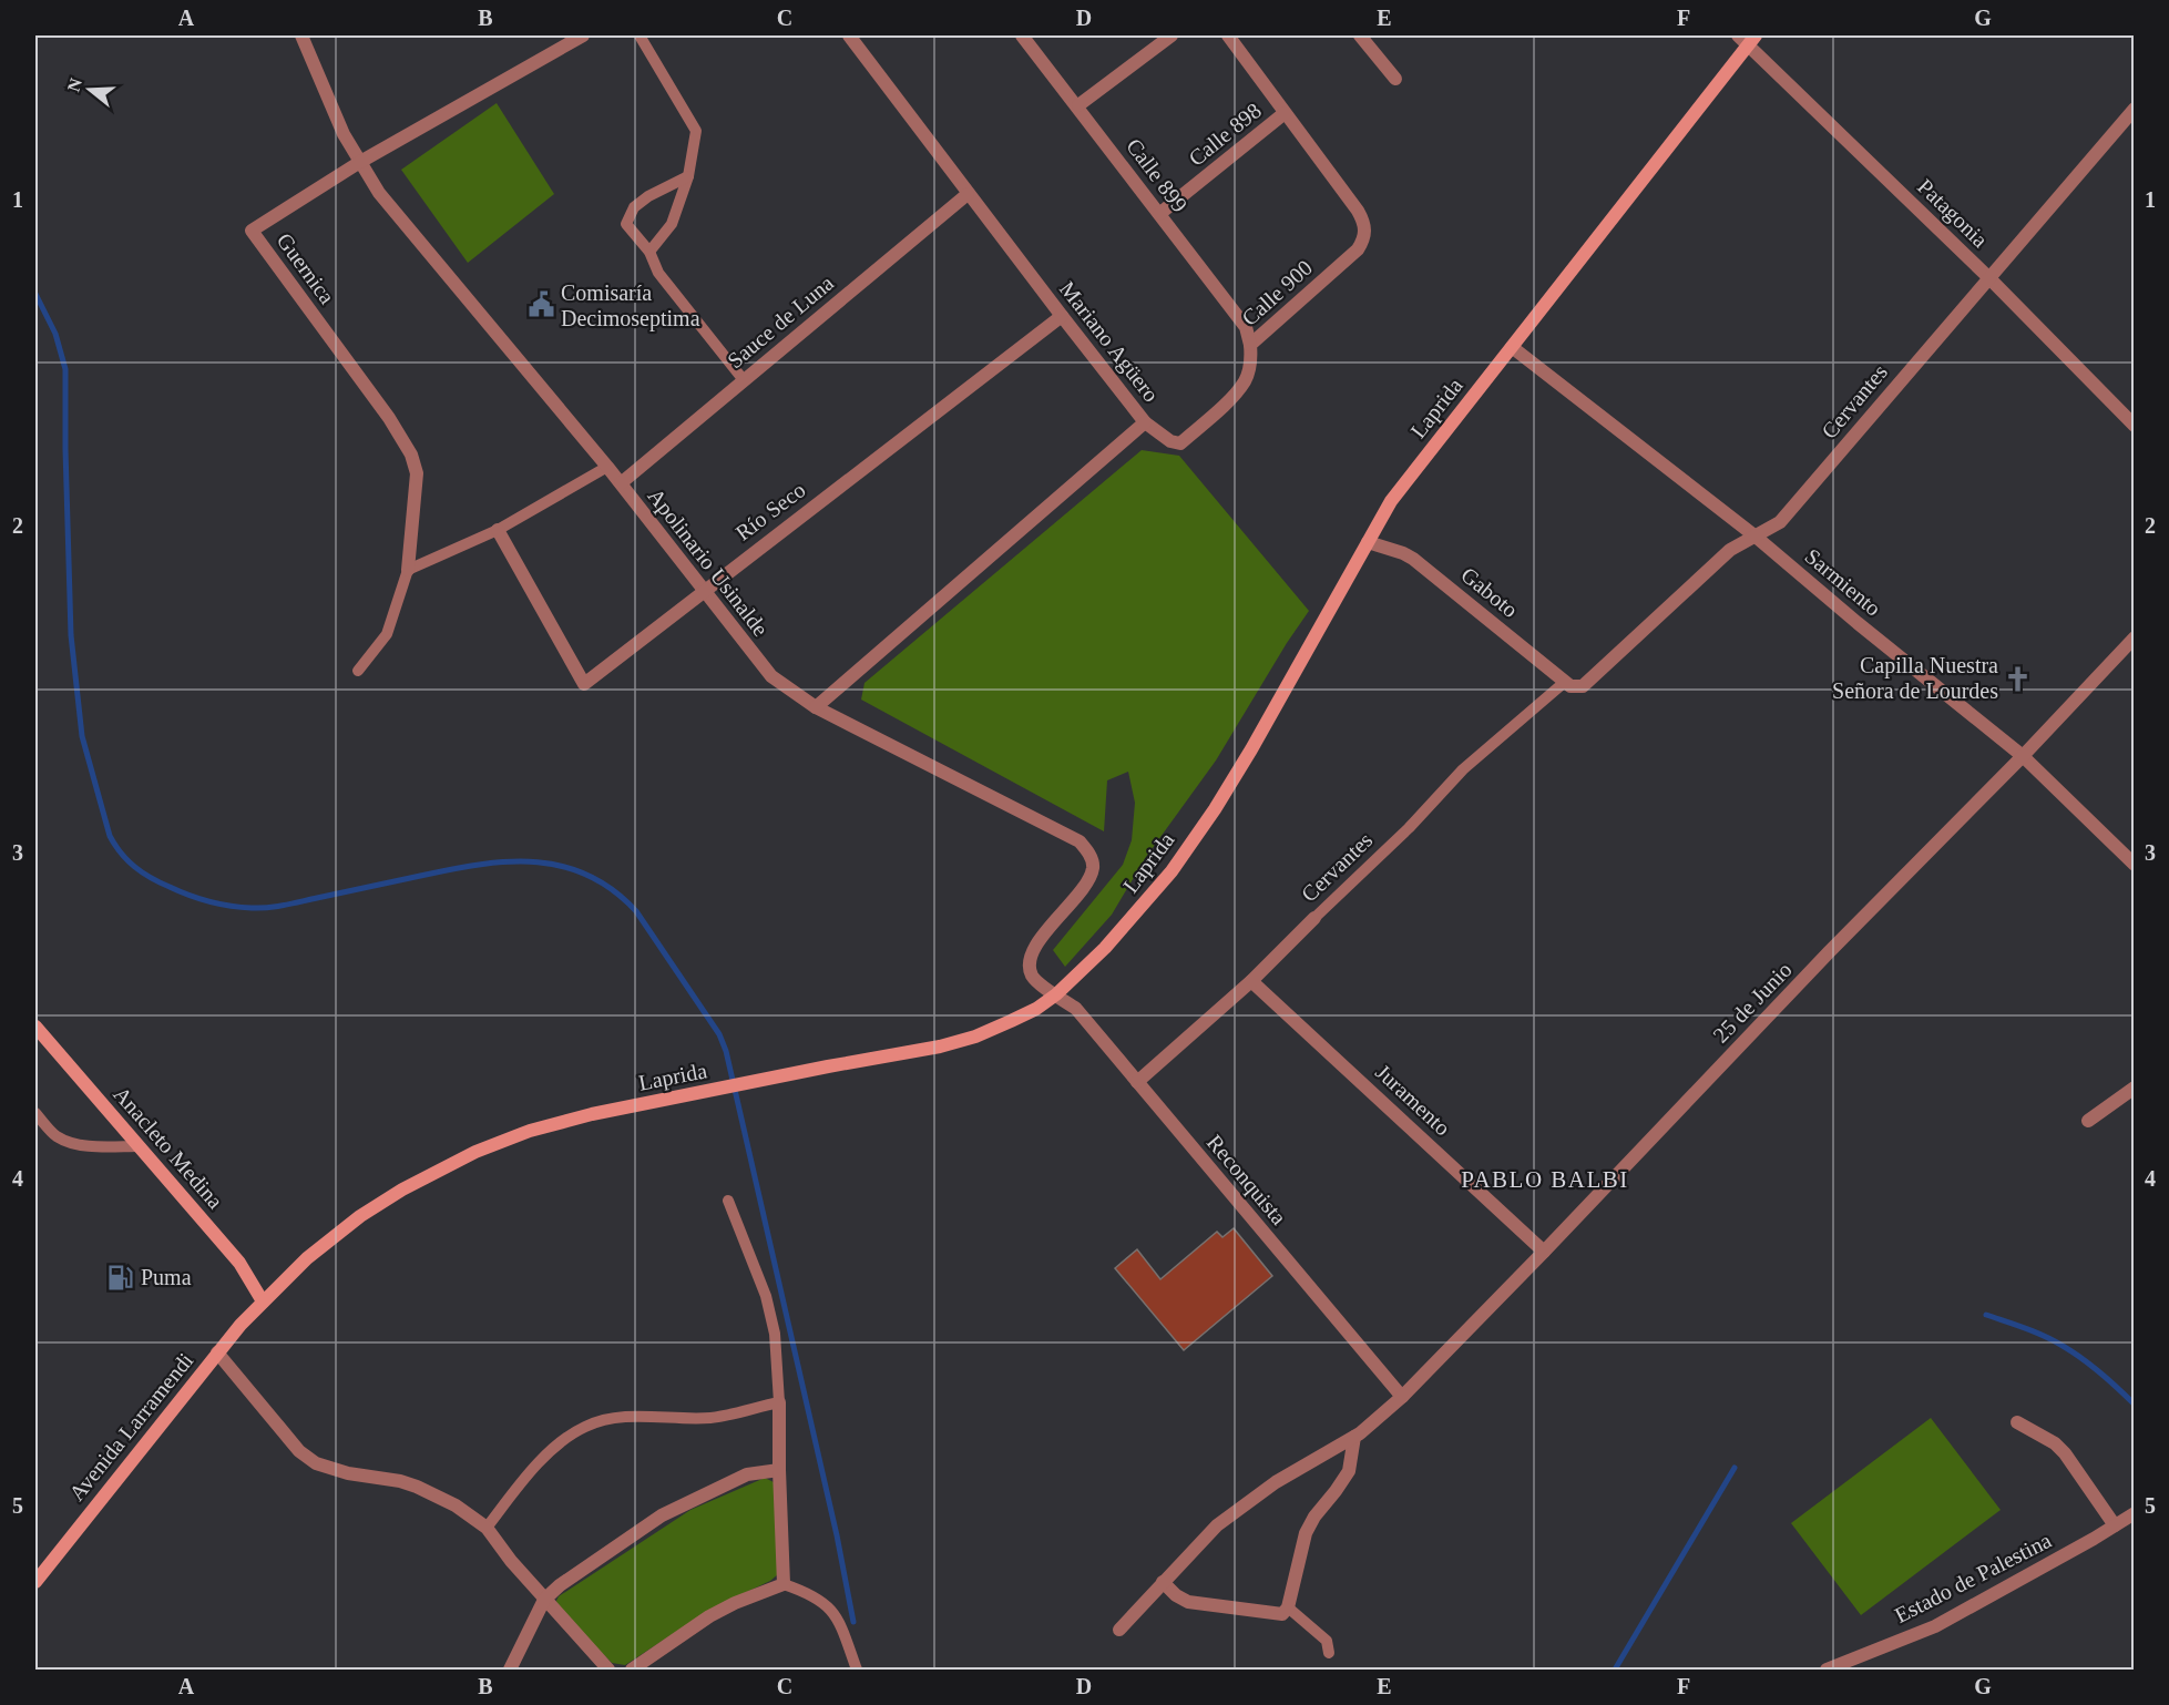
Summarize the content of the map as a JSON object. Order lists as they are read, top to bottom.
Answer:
{
  "streets": {
    "main road": ["Laprida", "Anacleto Medina", "Avenida Larramendi"],
    "street": [
      "Calle 898",
      "Calle 899",
      "Patagonia",
      "Guernica",
      "Calle 900",
      "Sauce de Luna",
      "Mariano Agüero",
      "Cervantes",
      "Río Seco",
      "Apolinario Usinalde",
      "Sarmiento",
      "Gaboto",
      "25 de Junio",
      "Juramento",
      "Reconquista",
      "Estado de Palestina"
    ]
  },
  "crossings": [
    ["Calle 898", "Calle 899"],
    ["Calle 898", "Calle 900"],
    ["Calle 899", "Calle 900"],
    ["Patagonia", "Cervantes"],
    ["Patagonia", "Laprida"],
    ["Guernica", "Apolinario Usinalde"],
    ["Calle 900", "Mariano Agüero"],
    ["Sauce de Luna", "Mariano Agüero"],
    ["Sauce de Luna", "Apolinario Usinalde"],
    ["Mariano Agüero", "Río Seco"],
    ["Mariano Agüero", "Apolinario Usinalde"],
    ["Cervantes", "Sarmiento"],
    ["Cervantes", "Gaboto"],
    ["Cervantes", "Juramento"],
    ["Cervantes", "Reconquista"],
    ["Laprida", "Apolinario Usinalde"],
    ["Laprida", "Sarmiento"],
    ["Laprida", "Gaboto"],
    ["Laprida", "Anacleto Medina"],
    ["Laprida", "Reconquista"],
    ["Laprida", "Avenida Larramendi"],
    ["Río Seco", "Apolinario Usinalde"],
    ["Apolinario Usinalde", "Reconquista"],
    ["Sarmiento", "25 de Junio"],
    ["25 de Junio", "Juramento"],
    ["25 de Junio", "Reconquista"],
    ["Anacleto Medina", "Avenida Larramendi"]
  ],
  "districts": ["PABLO BALBI"],
  "places": {
    "public building": ["Comisaría Decimoseptima"],
    "church": ["Capilla Nuestra Señora de Lourdes"],
    "fuel station": ["Puma"]
  },
  "north": "left",
  "grid": {
    "columns": [
      "A",
      "B",
      "C",
      "D",
      "E",
      "F",
      "G"
    ],
    "rows": [
      "1",
      "2",
      "3",
      "4",
      "5"
    ]
  }
}
